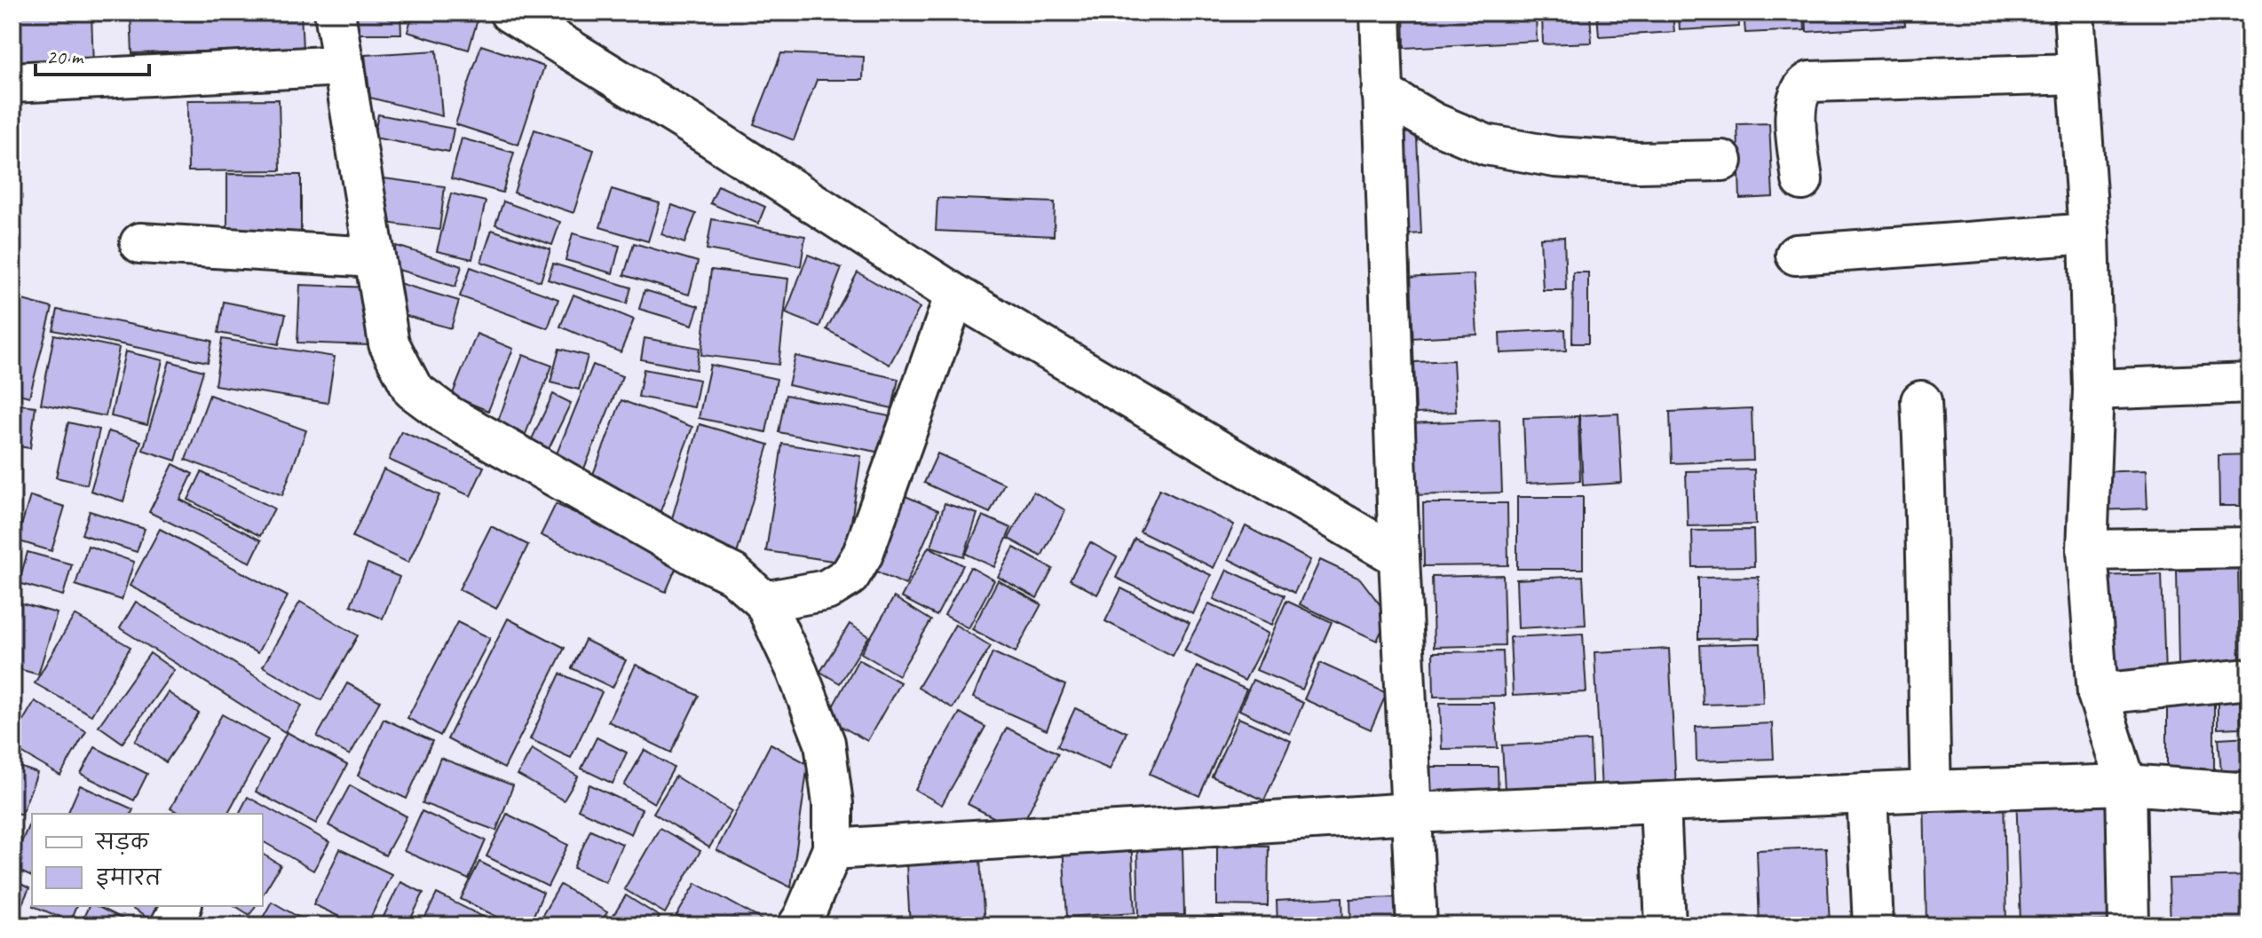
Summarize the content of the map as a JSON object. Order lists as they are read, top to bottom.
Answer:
{
  "legend": ["सड़क", "इमारत"],
  "scale_bar": "20 m"
}
